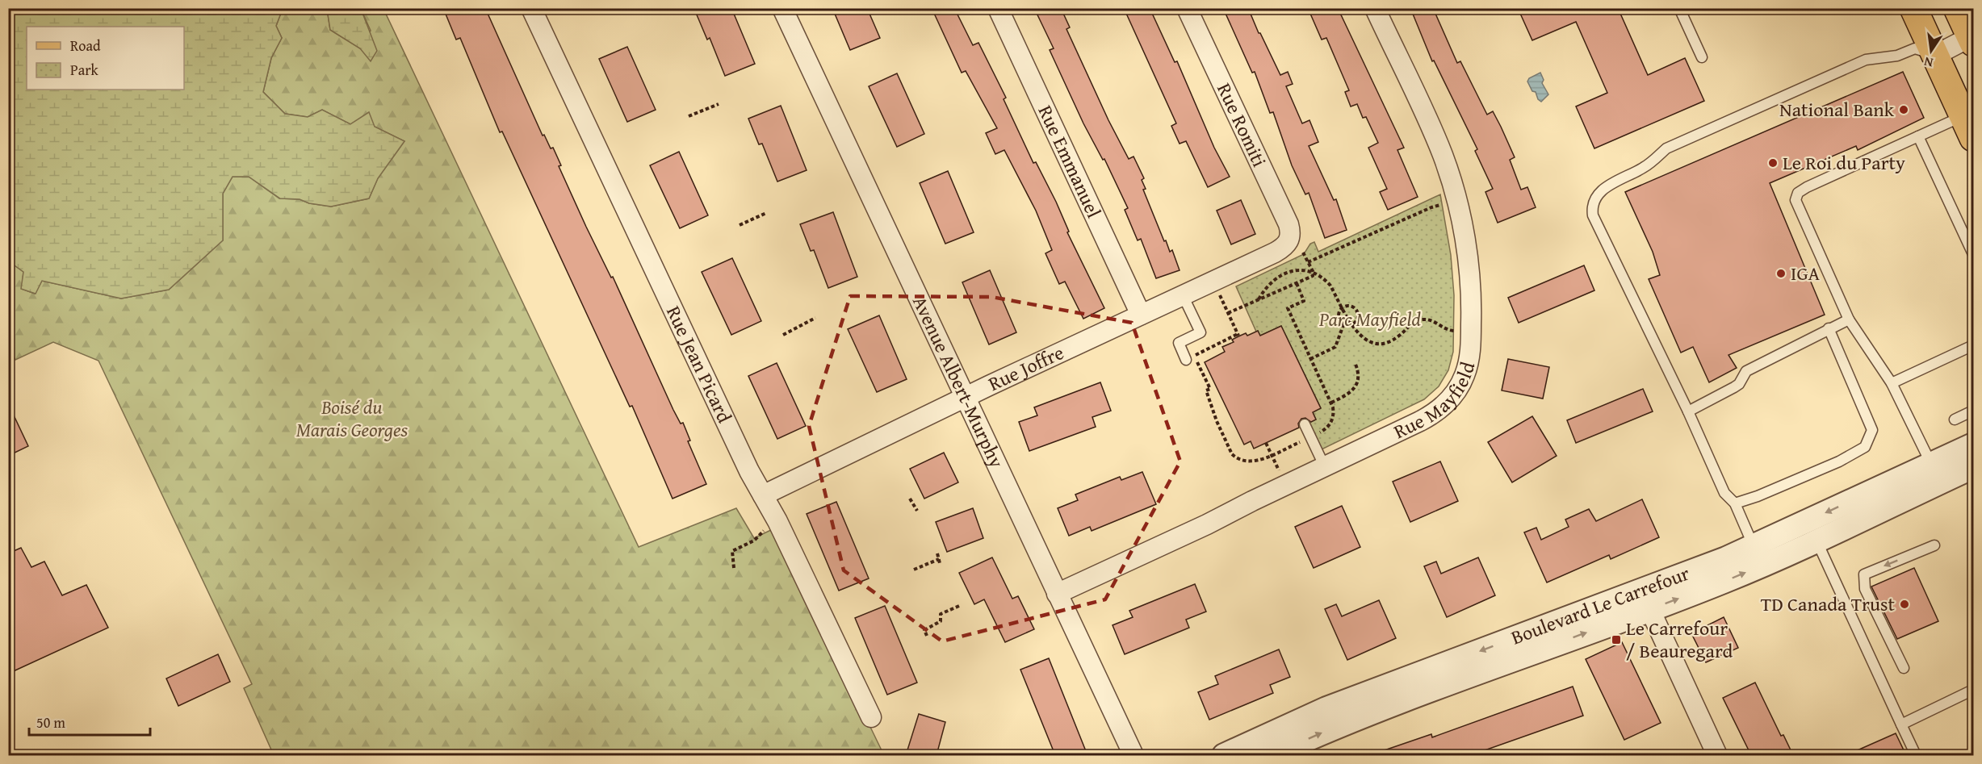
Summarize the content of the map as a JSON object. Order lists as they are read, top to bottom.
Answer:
{
  "streets": {
    "street": [
      "Rue Romiti",
      "Rue Emmanuel",
      "Rue Jean Picard",
      "Rue Joffre",
      "Avenue Albert-Murphy",
      "Rue Mayfield",
      "Boulevard Le Carrefour"
    ]
  },
  "crossings": [
    ["Rue Romiti", "Rue Joffre"],
    ["Rue Emmanuel", "Rue Joffre"],
    ["Rue Jean Picard", "Rue Joffre"],
    ["Rue Joffre", "Avenue Albert-Murphy"],
    ["Avenue Albert-Murphy", "Rue Mayfield"]
  ],
  "parks": ["Parc Mayfield", "Boisé du Marais Georges"],
  "places": {
    "other": [
      "National Bank",
      "Le Roi du Party",
      "IGA",
      "TD Canada Trust"
    ],
    "transit": ["Le Carrefour / Beauregard"]
  },
  "legend": ["Road", "Park"],
  "scale_bar": "50 m",
  "north": "bottom"
}
